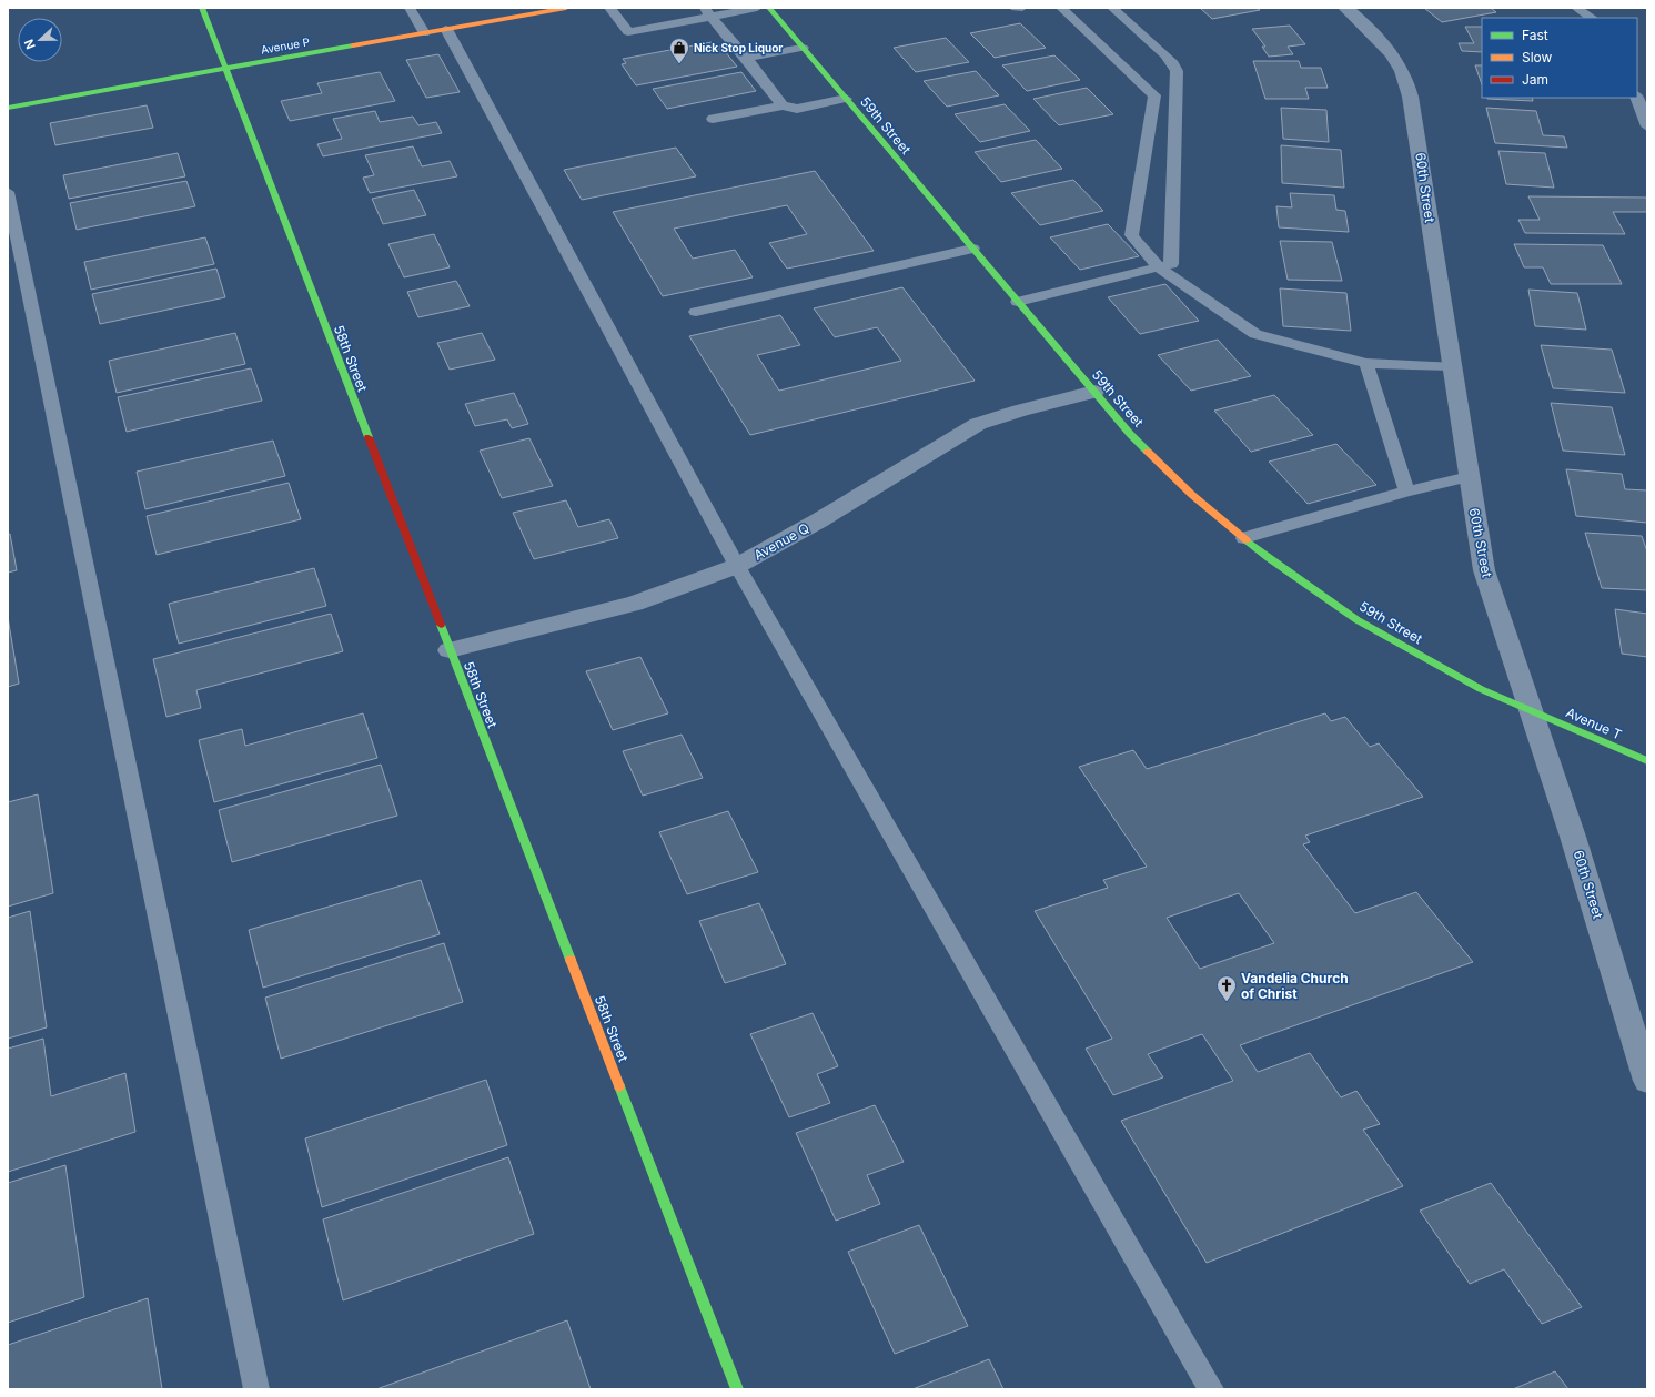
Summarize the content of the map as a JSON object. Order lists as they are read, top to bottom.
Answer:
{
  "streets": {
    "street": [
      "Avenue P",
      "59th Street",
      "60th Street",
      "58th Street",
      "Avenue Q",
      "Avenue T"
    ]
  },
  "crossings": [
    ["Avenue P", "58th Street"],
    ["59th Street", "60th Street"],
    ["59th Street", "Avenue Q"],
    ["59th Street", "Avenue T"],
    ["60th Street", "Avenue T"],
    ["58th Street", "Avenue Q"]
  ],
  "places": {
    "shop": ["Nick Stop Liquor"],
    "church": ["Vandelia Church of Christ"]
  },
  "legend": ["Fast", "Slow", "Jam"],
  "north": "left"
}
